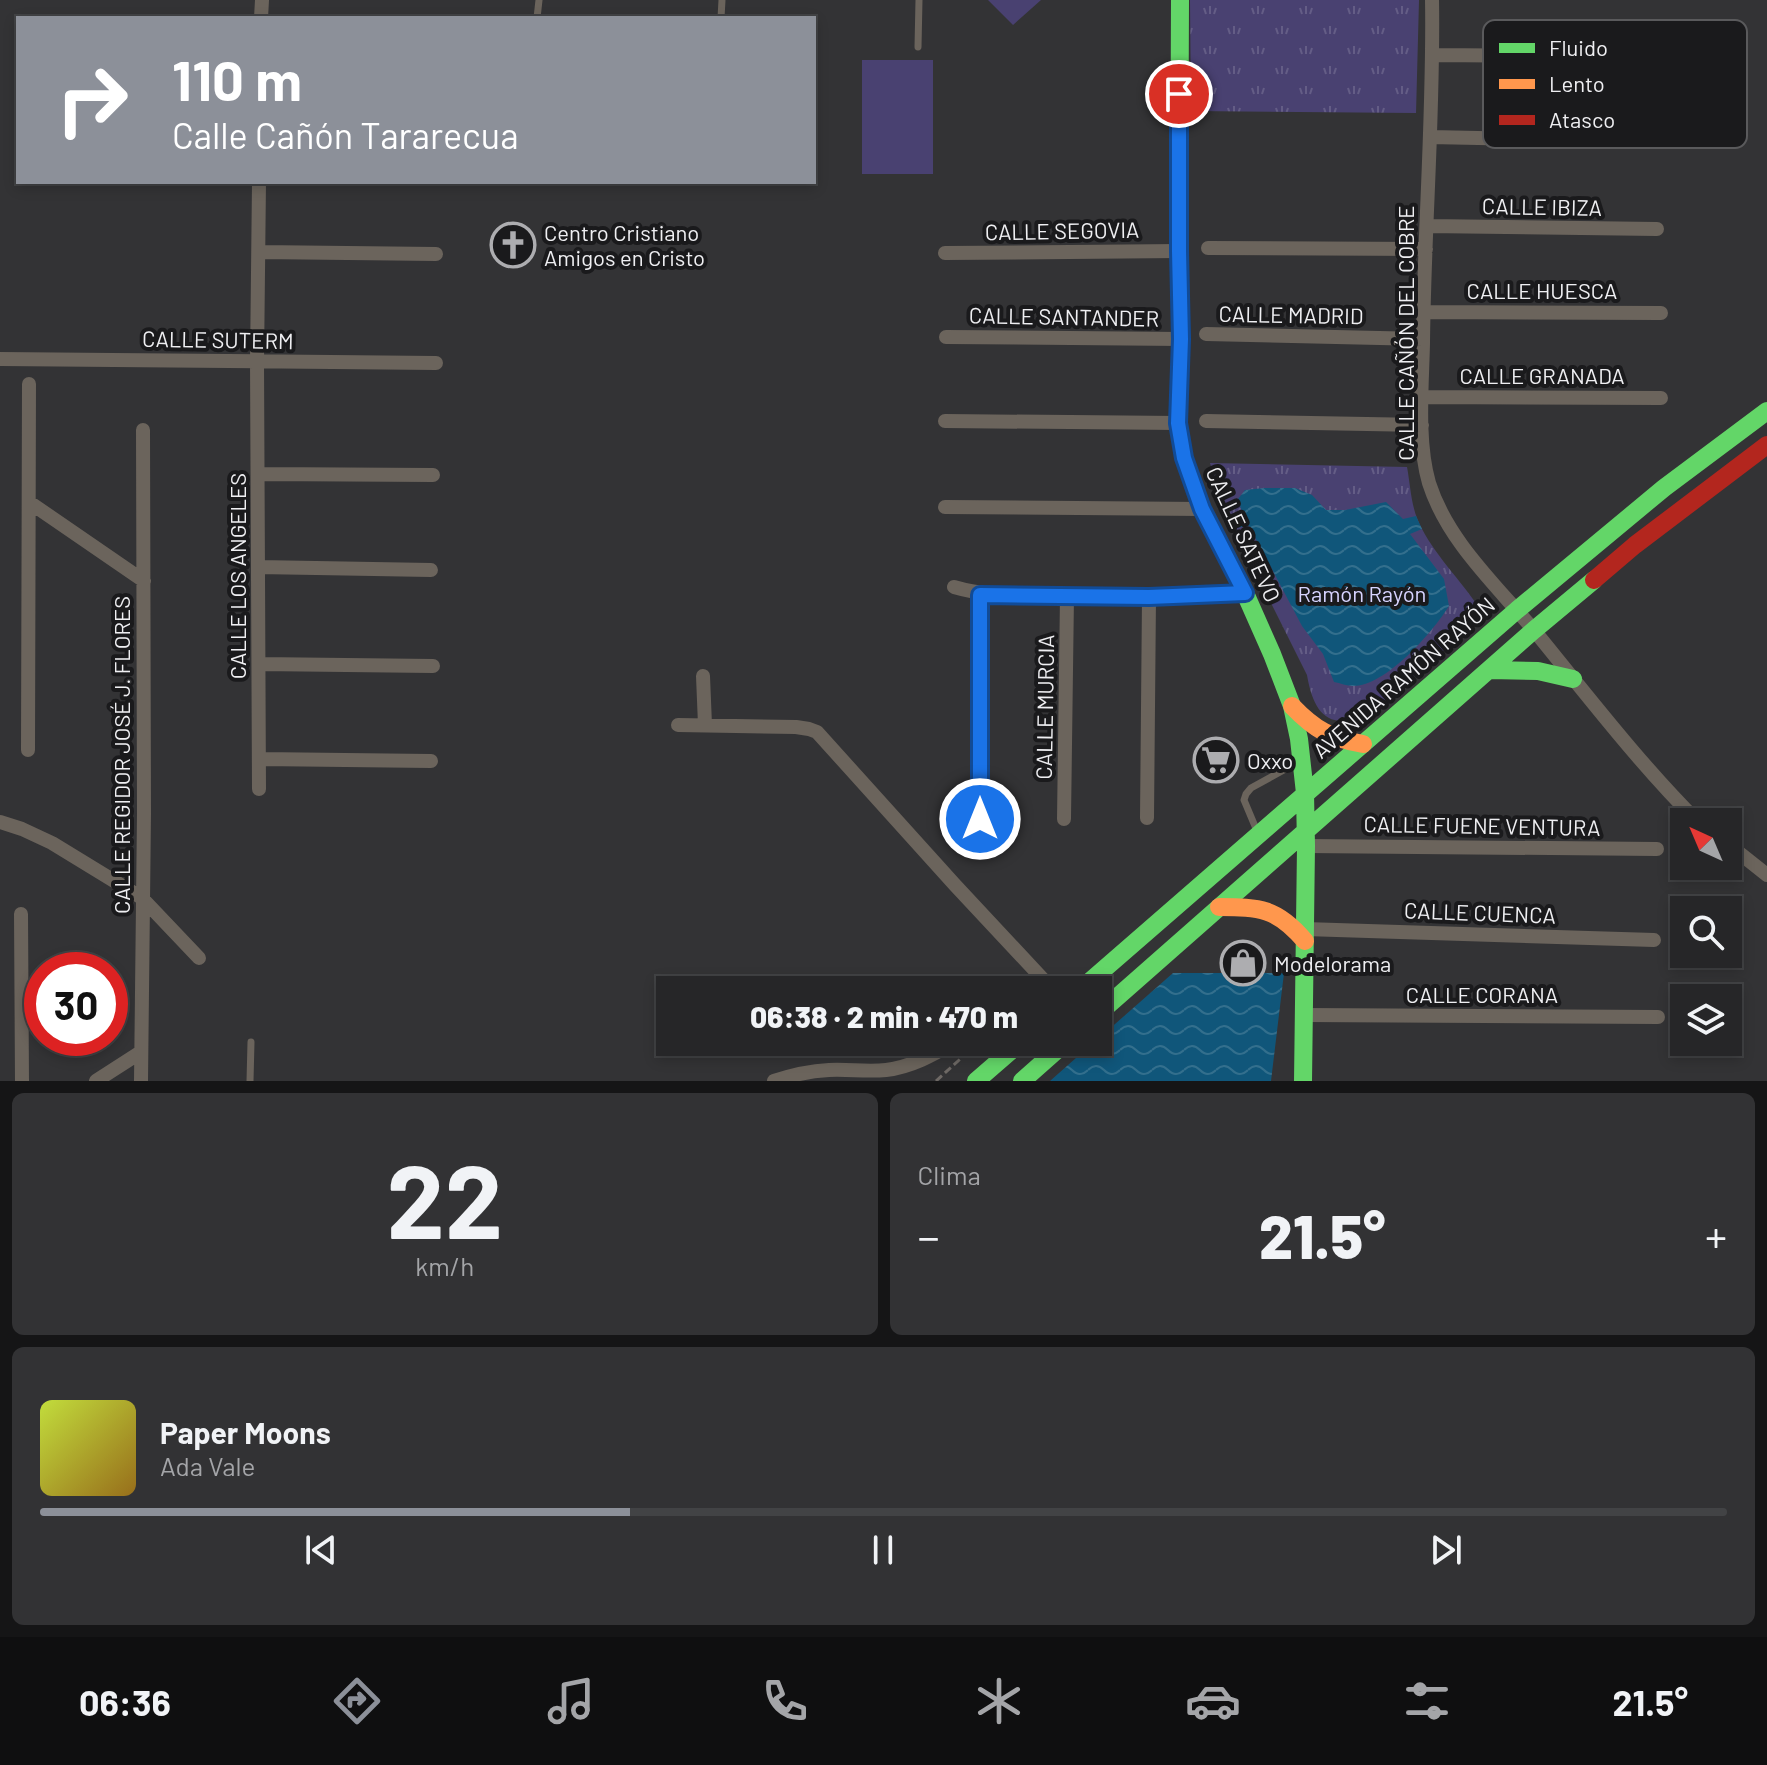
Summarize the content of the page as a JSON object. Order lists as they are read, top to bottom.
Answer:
{
  "streets": {
    "main road": ["CALLE SATEVO", "AVENIDA RAMÓN RAYÓN"],
    "street": [
      "CALLE IBIZA",
      "CALLE SEGOVIA",
      "CALLE HUESCA",
      "CALLE MADRID",
      "CALLE SANTANDER",
      "CALLE CAÑÓN DEL COBRE",
      "CALLE SUTERM",
      "CALLE GRANADA",
      "CALLE LOS ANGELES",
      "CALLE MURCIA",
      "CALLE REGIDOR JOSÉ J. FLORES",
      "CALLE FUENE VENTURA",
      "CALLE CUENCA",
      "CALLE CORANA"
    ]
  },
  "crossings": [
    ["CALLE IBIZA", "CALLE CAÑÓN DEL COBRE"],
    ["CALLE SEGOVIA", "CALLE SATEVO"],
    ["CALLE HUESCA", "CALLE CAÑÓN DEL COBRE"],
    ["CALLE MADRID", "CALLE CAÑÓN DEL COBRE"],
    ["CALLE SANTANDER", "CALLE SATEVO"],
    ["CALLE CAÑÓN DEL COBRE", "CALLE GRANADA"],
    ["CALLE CAÑÓN DEL COBRE", "AVENIDA RAMÓN RAYÓN"],
    ["CALLE SUTERM", "CALLE LOS ANGELES"],
    ["CALLE SATEVO", "AVENIDA RAMÓN RAYÓN"],
    ["CALLE SATEVO", "CALLE FUENE VENTURA"],
    ["CALLE SATEVO", "CALLE CUENCA"],
    ["CALLE SATEVO", "CALLE CORANA"]
  ],
  "parks": ["Ramón Rayón"],
  "places": {
    "church": ["Centro Cristiano Amigos en Cristo"],
    "supermarket": ["Oxxo"],
    "shop": ["Modelorama"]
  },
  "legend": ["Fluido", "Lento", "Atasco"],
  "north": "top left",
  "page": {
    "turn": ["110 m", "Calle Cañón Tararecua"],
    "limit": "30",
    "trip": "06:38 · 2 min · 470 m",
    "tile": [
      ["22", "km/h"],
      "Clima"
    ],
    "heat": ["−", "21.5°", "+"],
    "song": ["Paper Moons", "Ada Vale"],
    "tabs": ["06:36", "21.5°"]
  }
}
